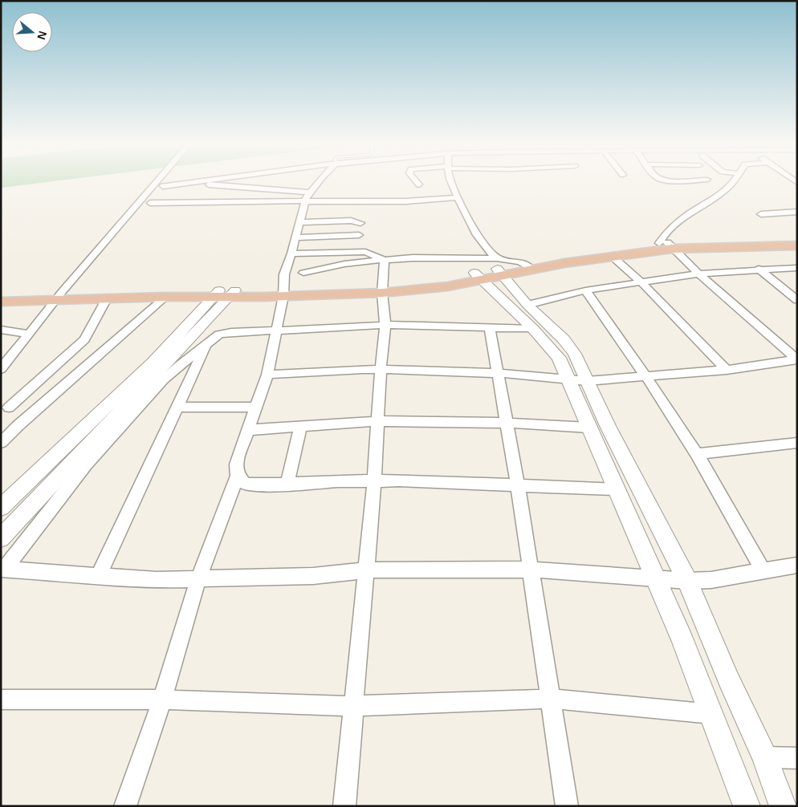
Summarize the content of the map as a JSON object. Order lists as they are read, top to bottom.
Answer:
{
  "north": "right"
}
